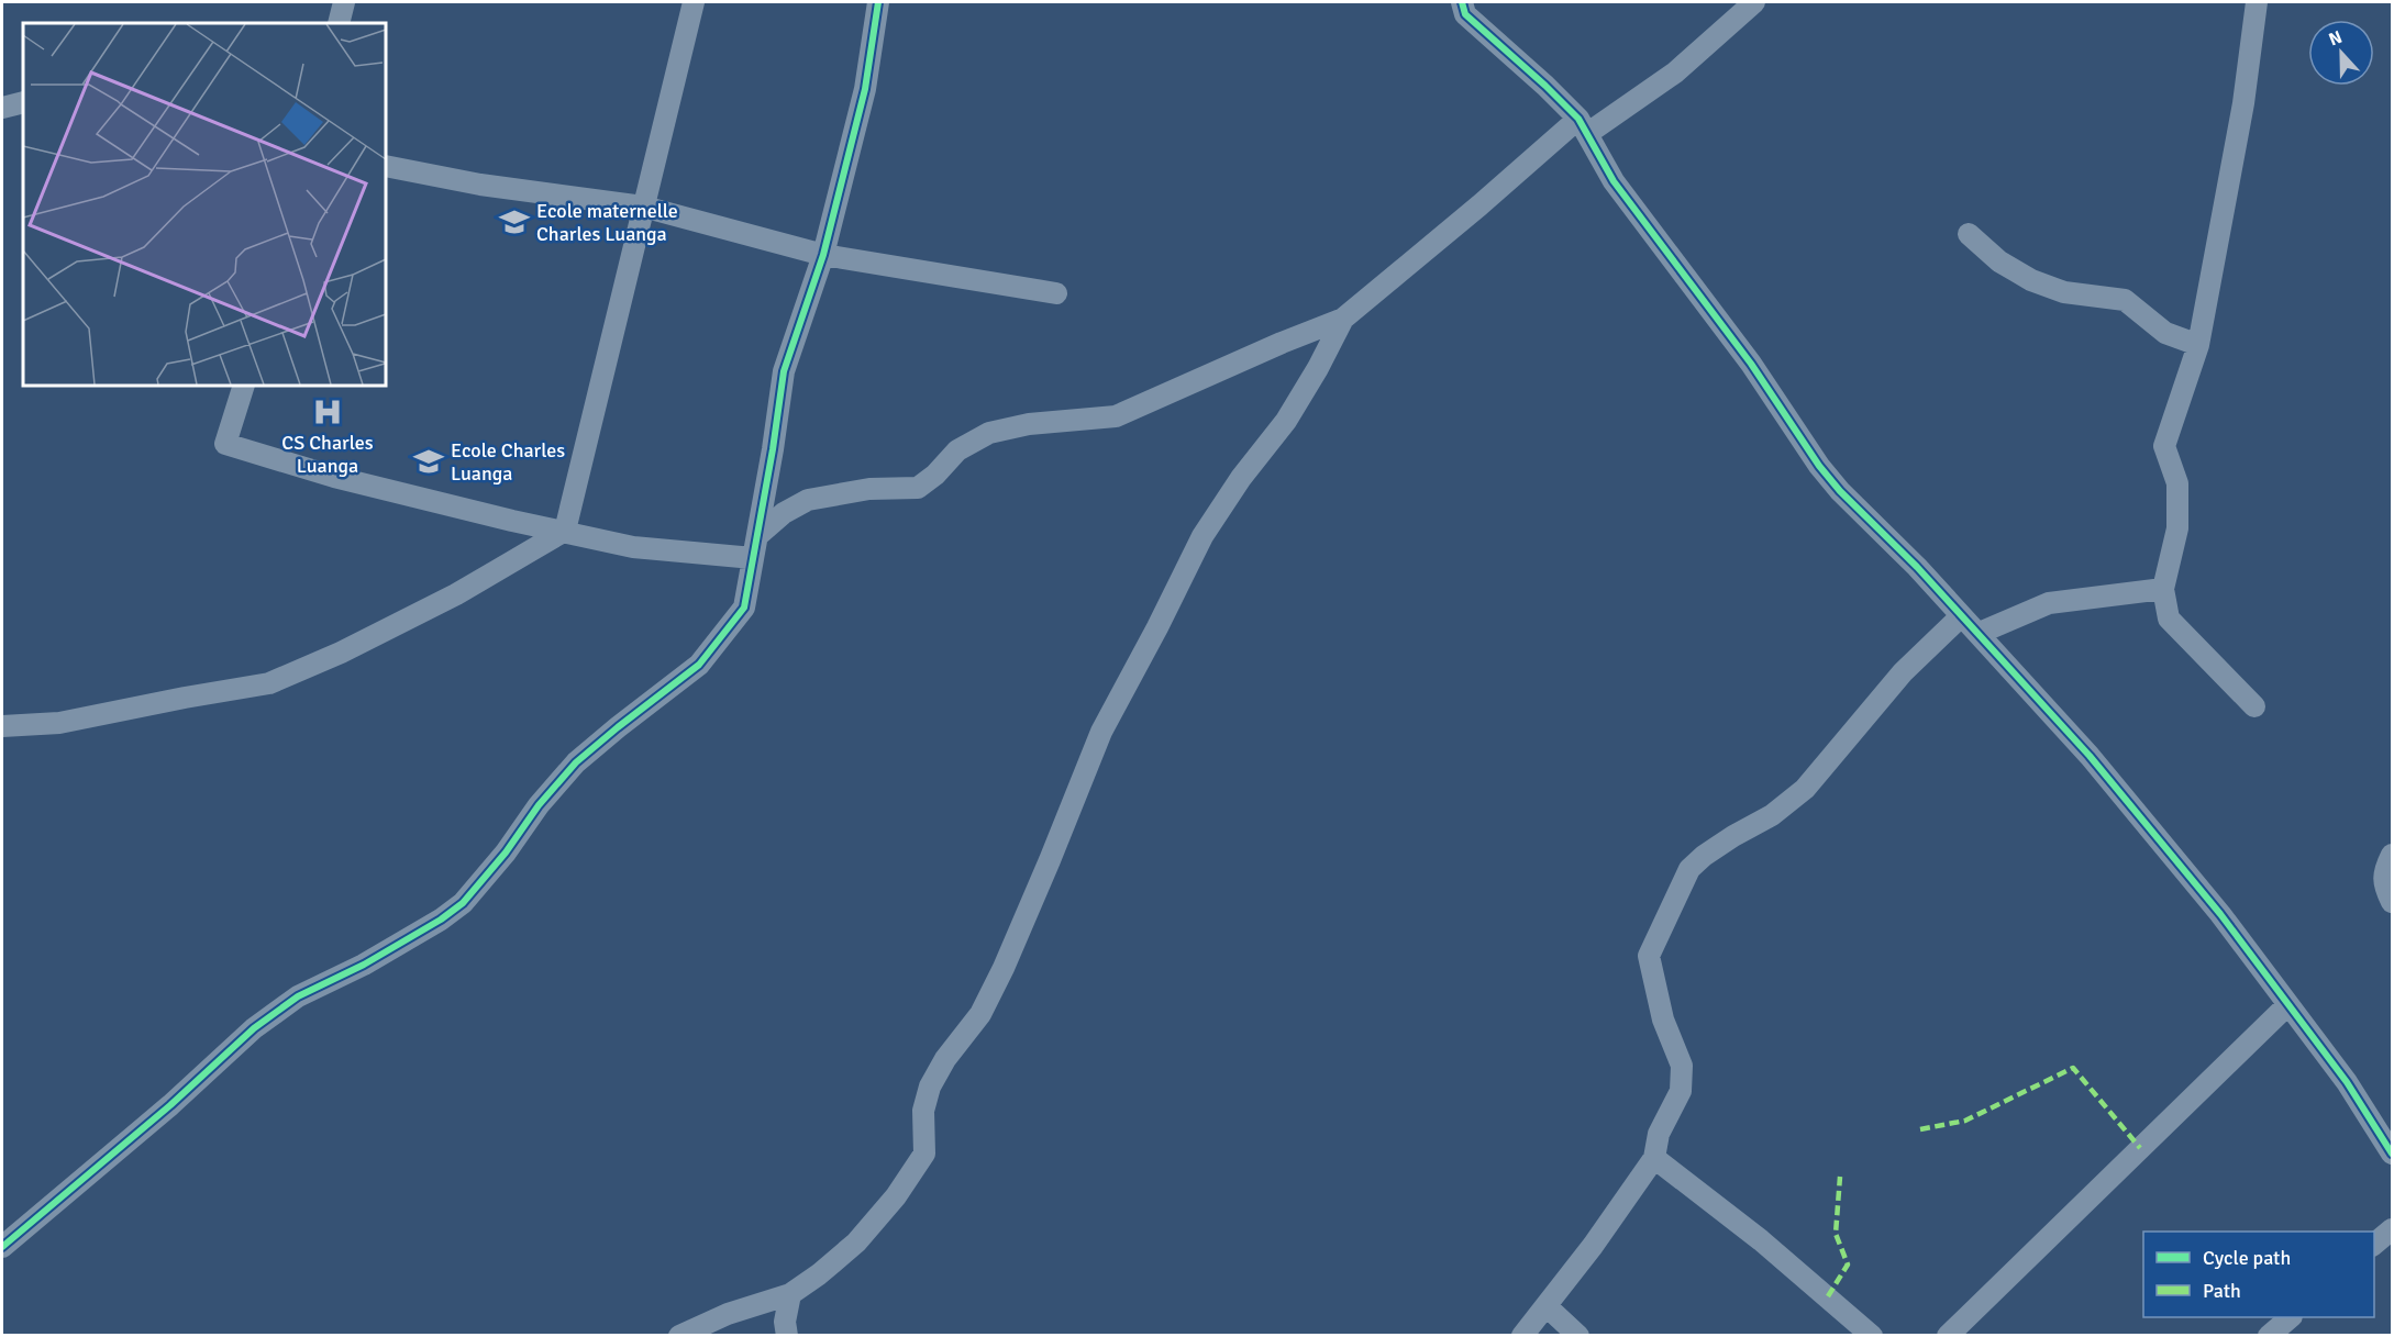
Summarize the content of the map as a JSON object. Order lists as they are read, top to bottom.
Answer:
{
  "places": {
    "school or university": ["Ecole maternelle Charles Luanga", "Ecole Charles Luanga"],
    "hospital": ["CS Charles Luanga"]
  },
  "legend": ["Cycle path", "Path"],
  "north": "top"
}
